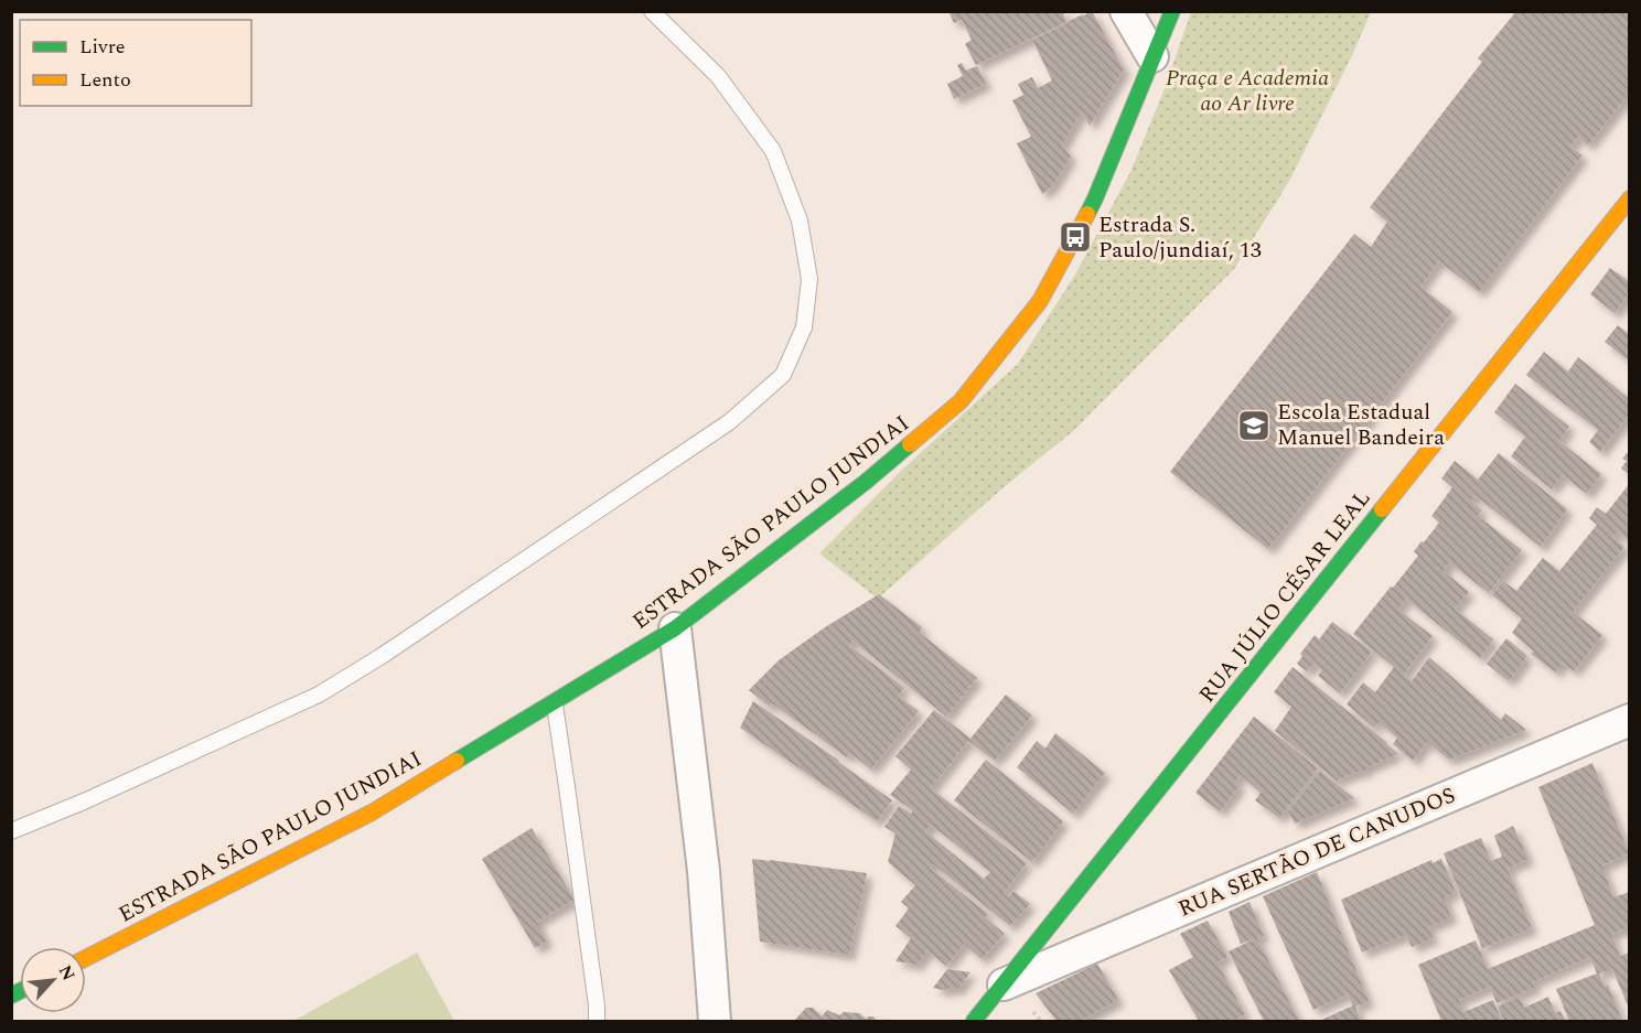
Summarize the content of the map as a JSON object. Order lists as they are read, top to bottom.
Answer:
{
  "streets": {
    "main road": ["ESTRADA SÃO PAULO JUNDIAI", "RUA JÚLIO CÉSAR LEAL"],
    "street": ["RUA SERTÃO DE CANUDOS"]
  },
  "crossings": [
    ["RUA JÚLIO CÉSAR LEAL", "RUA SERTÃO DE CANUDOS"]
  ],
  "parks": ["Praça e Academia ao Ar livre"],
  "places": {
    "bus stop": ["Estrada S. Paulo/jundiaí, 13"],
    "school or university": ["Escola Estadual Manuel Bandeira"]
  },
  "legend": ["Livre", "Lento"],
  "north": "top right"
}
